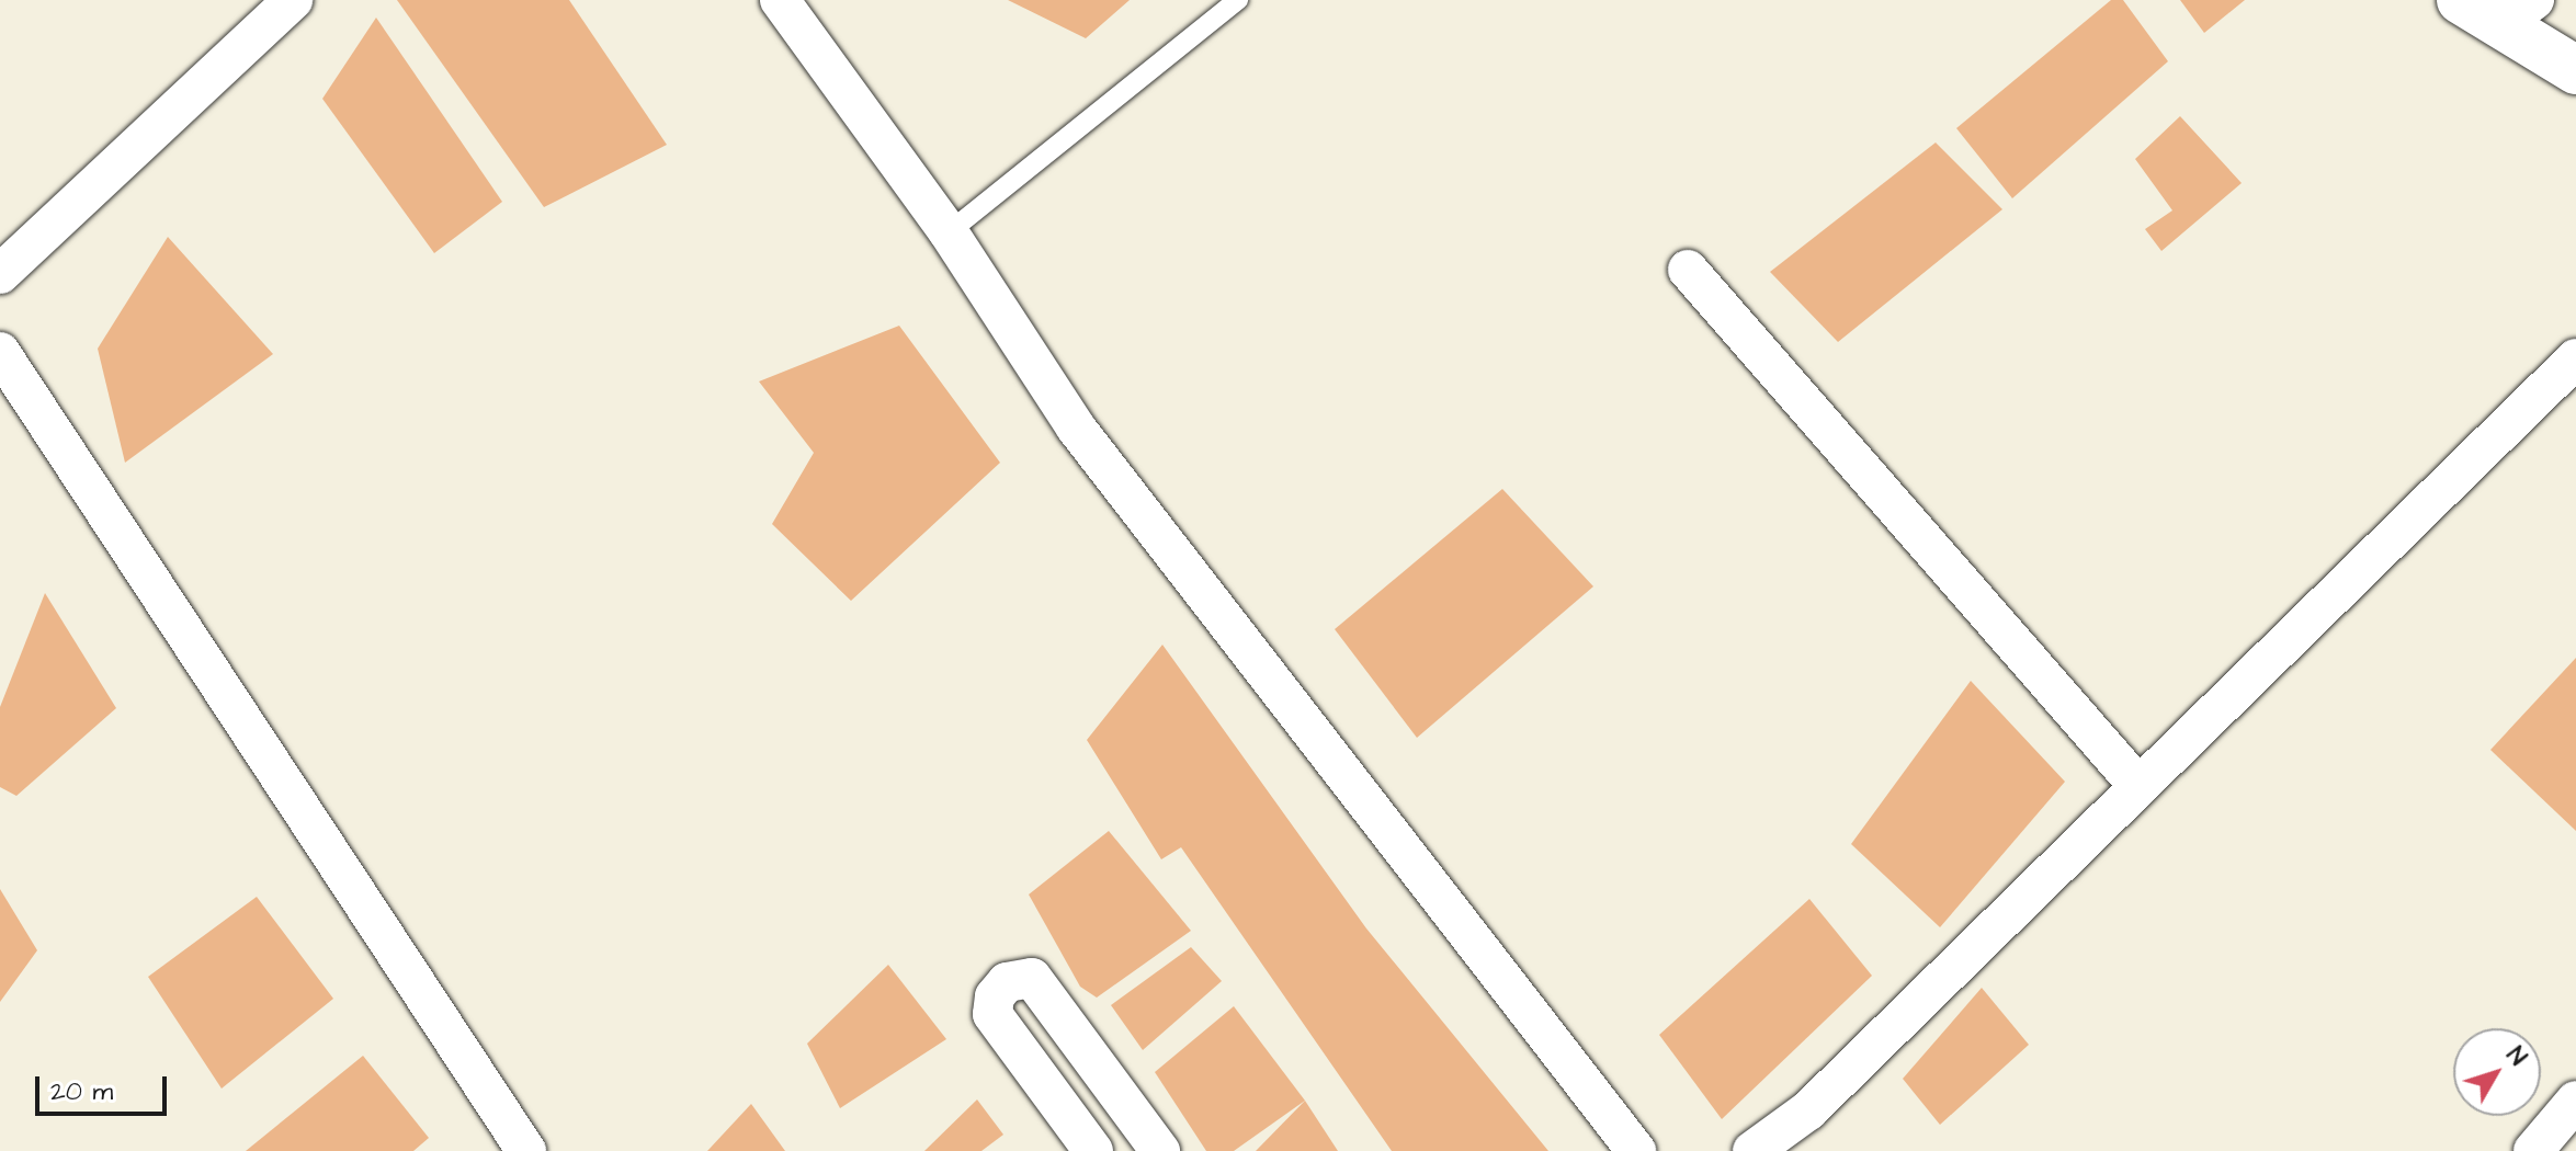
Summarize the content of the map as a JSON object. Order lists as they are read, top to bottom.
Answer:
{
  "scale_bar": "20 m",
  "north": "top right"
}
